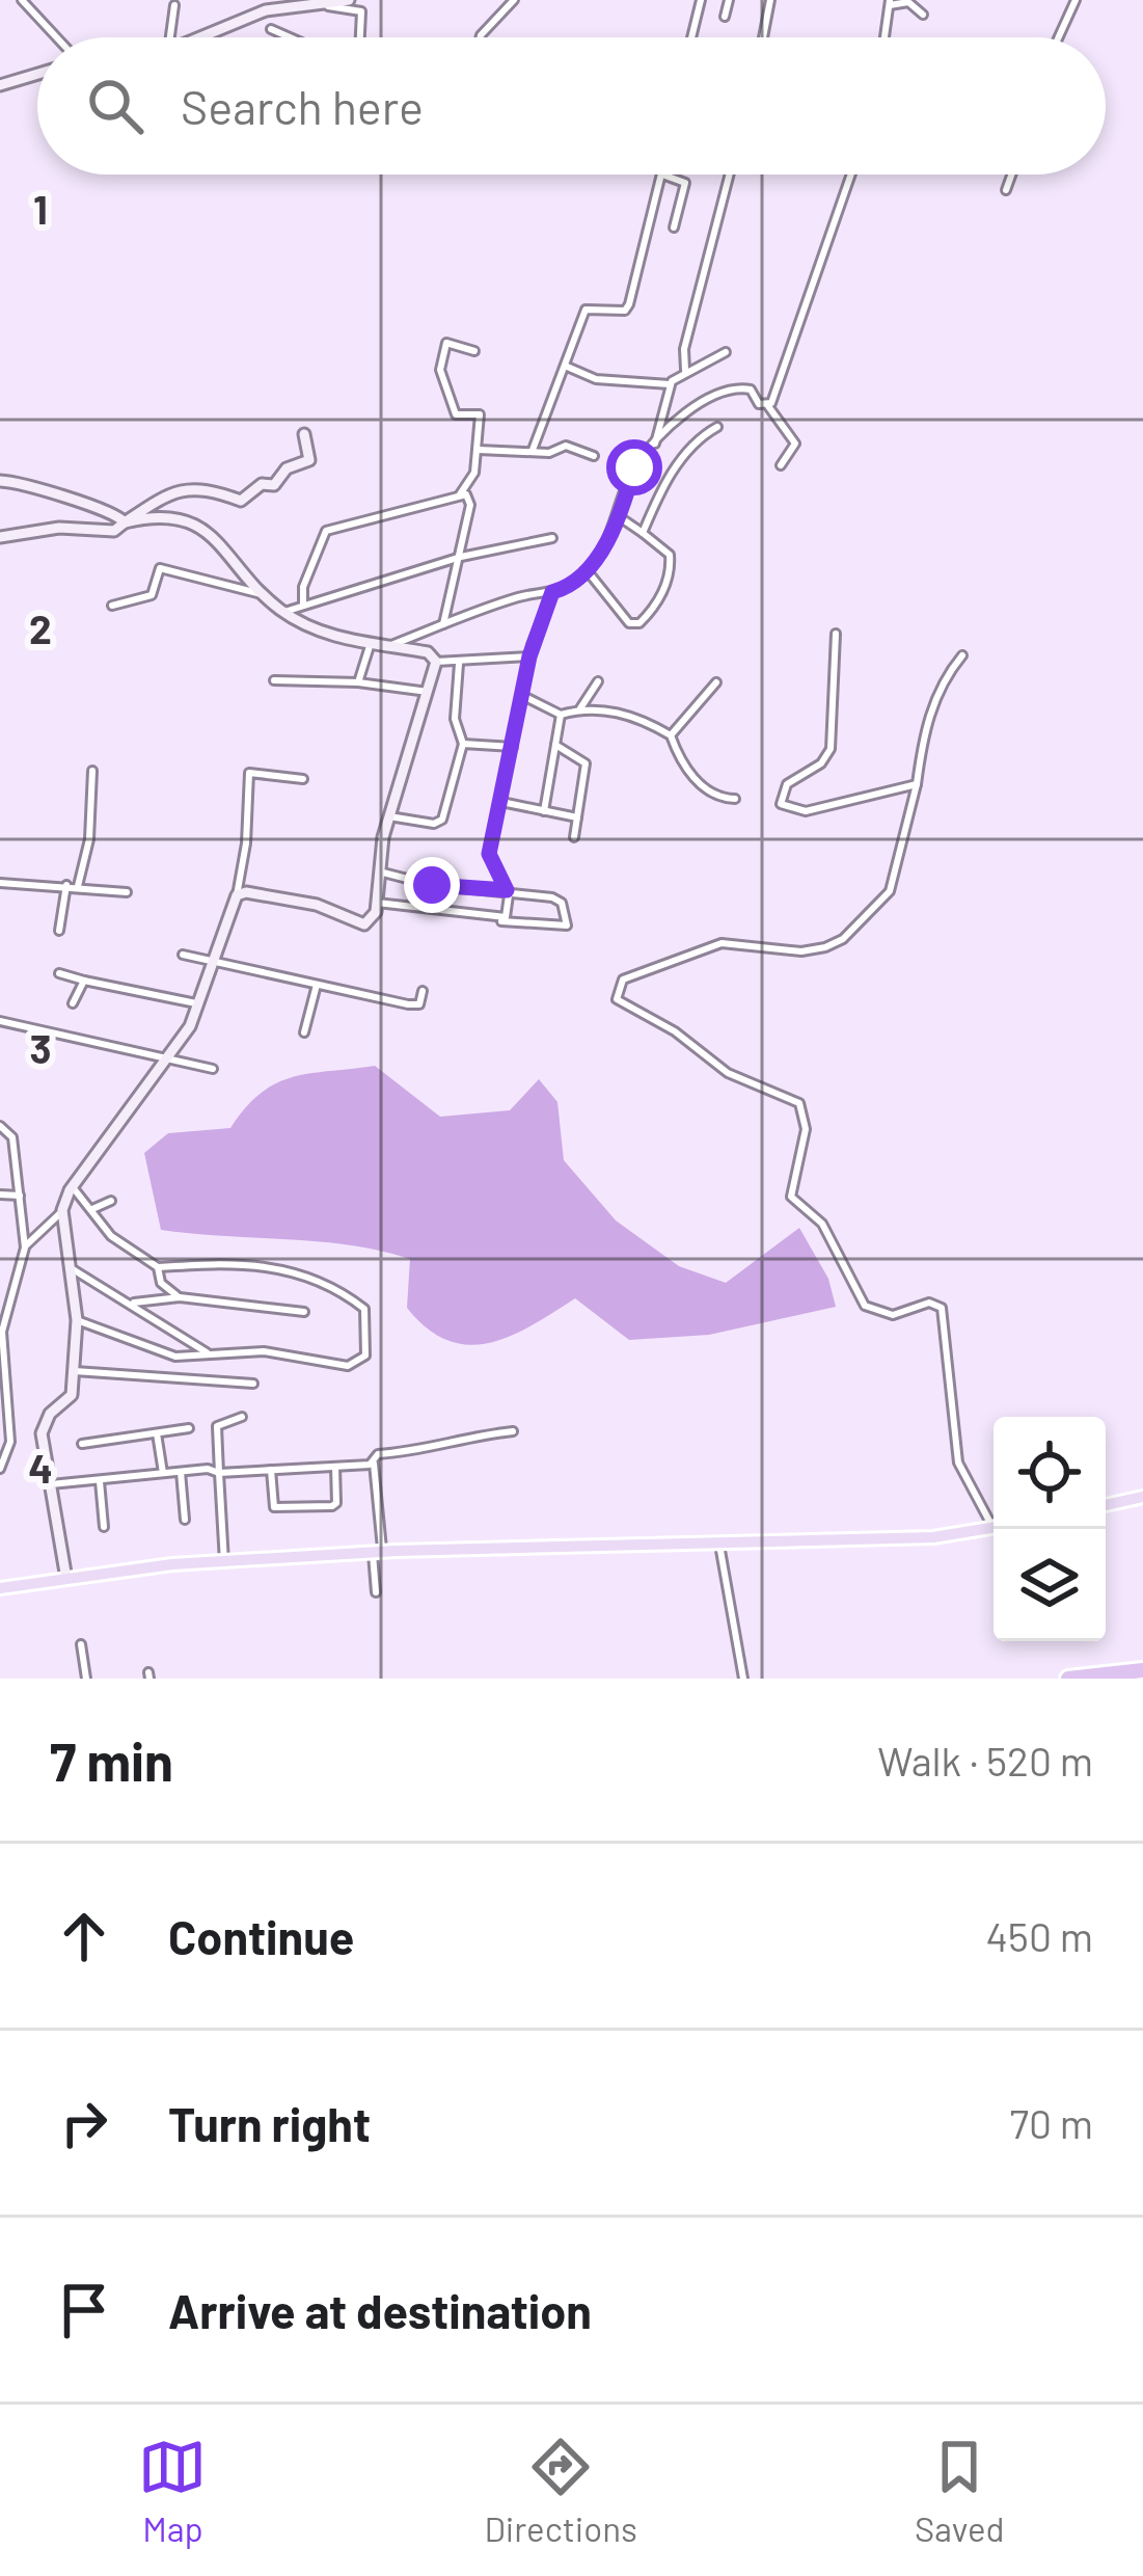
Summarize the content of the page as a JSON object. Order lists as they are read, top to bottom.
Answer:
{
  "page": {
    "search": "Search here",
    "heading": ["7 min", "Walk · 520 m"],
    "list": [
      ["Continue", "450 m"],
      ["Turn right", "70 m"],
      "Arrive at destination"
    ],
    "nav": ["Map", "Directions", "Saved"]
  },
  "grid": {
    "rows": [
      "1",
      "2",
      "3",
      "4"
    ]
  }
}
